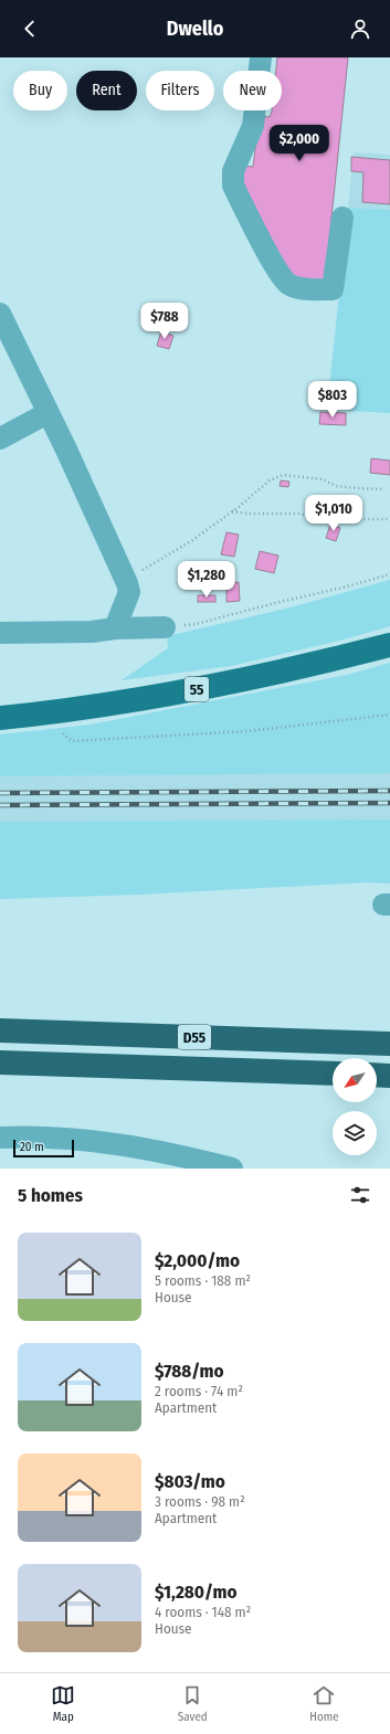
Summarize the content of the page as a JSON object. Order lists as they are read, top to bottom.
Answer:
{
  "streets": {
    "highway": ["D55"],
    "main road": ["55"]
  },
  "scale_bar": "20 m",
  "north": "bottom left",
  "page": {
    "header": "Dwello",
    "chip": [
      "Buy",
      "Rent",
      "Filters",
      "New"
    ],
    "price": [
      "$2,000",
      "$788",
      "$803",
      "$1,010",
      "$1,280"
    ],
    "scale": "20 m",
    "heading": "5 homes",
    "list": [
      {
        "name": "$2,000/mo",
        "note": "5 rooms · 188 m² · House"
      },
      {
        "name": "$788/mo",
        "note": "2 rooms · 74 m² · Apartment"
      },
      {
        "name": "$803/mo",
        "note": "3 rooms · 98 m² · Apartment"
      },
      {
        "name": "$1,280/mo",
        "note": "4 rooms · 148 m² · House"
      }
    ],
    "tabs": ["Map", "Saved", "Home"]
  }
}
